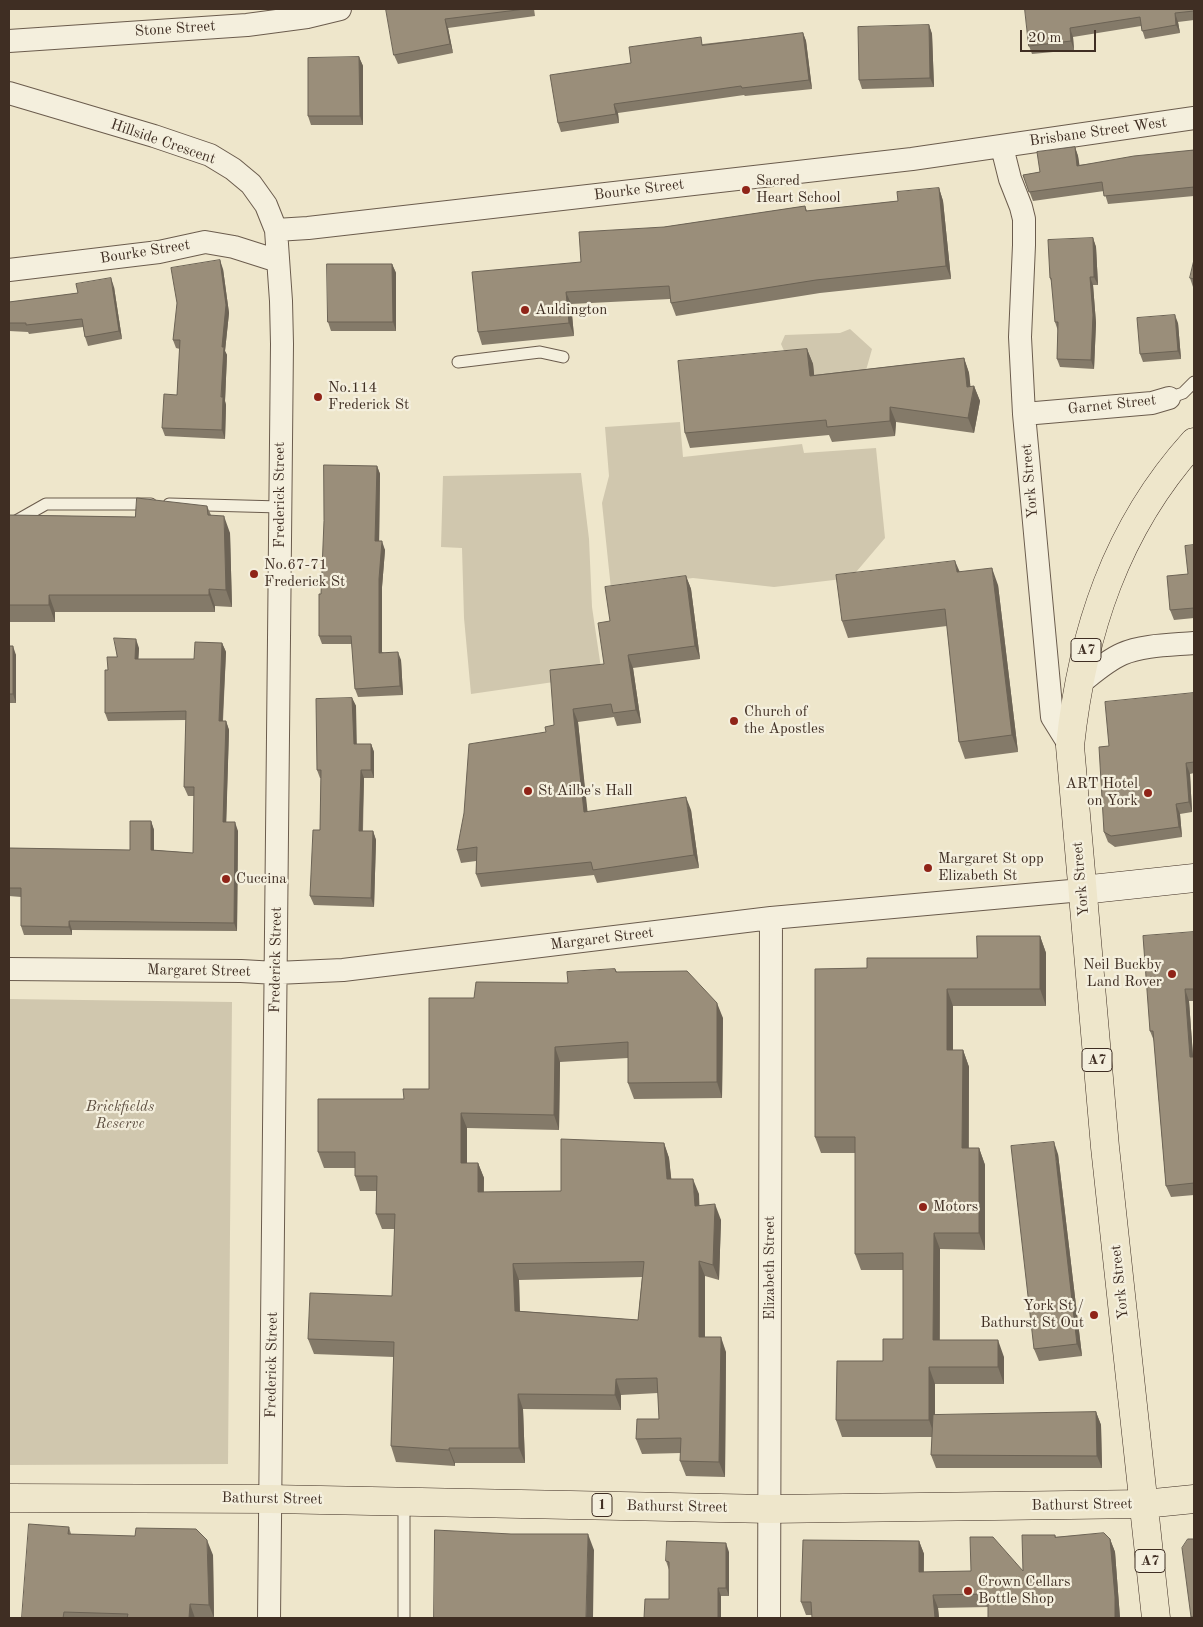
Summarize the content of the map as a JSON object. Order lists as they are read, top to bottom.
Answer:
{
  "streets": {
    "highway": [
      "York Street",
      "A7",
      "Bathurst Street",
      "1"
    ],
    "street": [
      "Stone Street",
      "Brisbane Street West",
      "Hillside Crescent",
      "Bourke Street",
      "Garnet Street",
      "Frederick Street",
      "Margaret Street",
      "Elizabeth Street"
    ]
  },
  "crossings": [
    ["Brisbane Street West", "Bourke Street"],
    ["Brisbane Street West", "York Street"],
    ["Hillside Crescent", "Bourke Street"],
    ["Hillside Crescent", "Frederick Street"],
    ["Bourke Street", "York Street"],
    ["Garnet Street", "York Street"],
    ["York Street", "A7"],
    ["York Street", "Margaret Street"],
    ["York Street", "Bathurst Street"],
    ["Frederick Street", "Margaret Street"],
    ["Frederick Street", "Bathurst Street"],
    ["Margaret Street", "Elizabeth Street"],
    ["Elizabeth Street", "Bathurst Street"]
  ],
  "parks": ["Brickfields Reserve"],
  "places": [
    "Sacred Heart School",
    "Auldington",
    "No.114 Frederick St",
    "No.67-71 Frederick St",
    "Church of the Apostles",
    "St Ailbe's Hall",
    "ART Hotel on York",
    "Margaret St opp Elizabeth St",
    "Cuccina",
    "Neil Buckby Land Rover",
    "Motors",
    "York St / Bathurst St Out",
    "Crown Cellars Bottle Shop"
  ],
  "scale_bar": "20 m"
}
